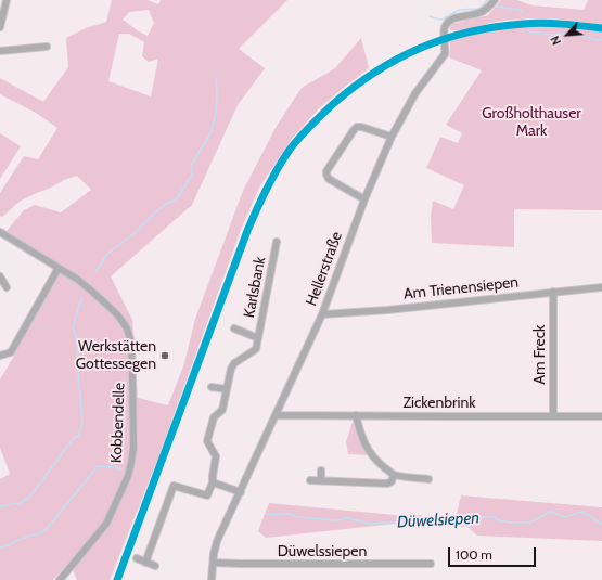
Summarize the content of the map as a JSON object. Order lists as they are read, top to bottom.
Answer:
{
  "streets": {
    "street": [
      "Hellerstraße",
      "Karlsbank",
      "Am Trienensiepen",
      "Am Freck",
      "Zickenbrink",
      "Kobbendelle",
      "Düwelssiepen"
    ]
  },
  "crossings": [
    ["Hellerstraße", "Am Trienensiepen"],
    ["Hellerstraße", "Zickenbrink"],
    ["Hellerstraße", "Düwelssiepen"],
    ["Am Trienensiepen", "Am Freck"],
    ["Am Freck", "Zickenbrink"]
  ],
  "water": ["Düwelsiepen"],
  "parks": ["Großholthauser Mark"],
  "places": ["Werkstätten Gottessegen"],
  "scale_bar": "100 m",
  "north": "bottom left"
}
